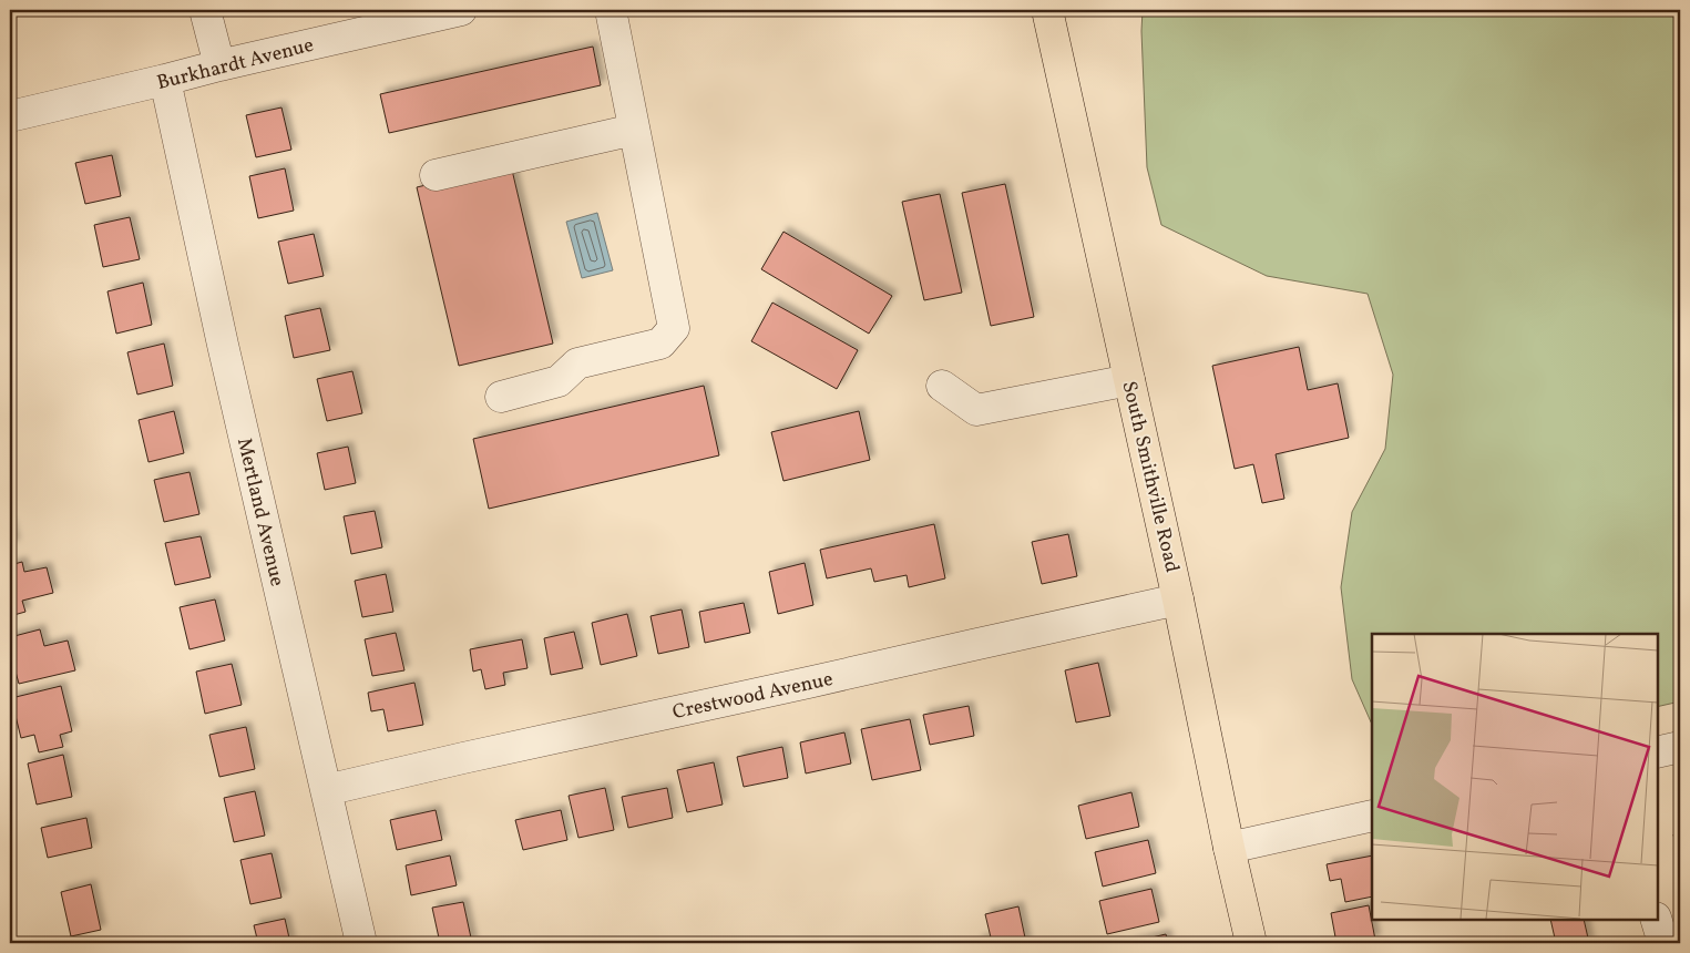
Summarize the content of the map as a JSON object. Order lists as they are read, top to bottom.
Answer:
{
  "streets": {
    "main road": ["South Smithville Road"],
    "street": ["Burkhardt Avenue", "Mertland Avenue", "Crestwood Avenue"]
  },
  "crossings": [
    ["Burkhardt Avenue", "Mertland Avenue"],
    ["South Smithville Road", "Crestwood Avenue"],
    ["Mertland Avenue", "Crestwood Avenue"]
  ]
}
